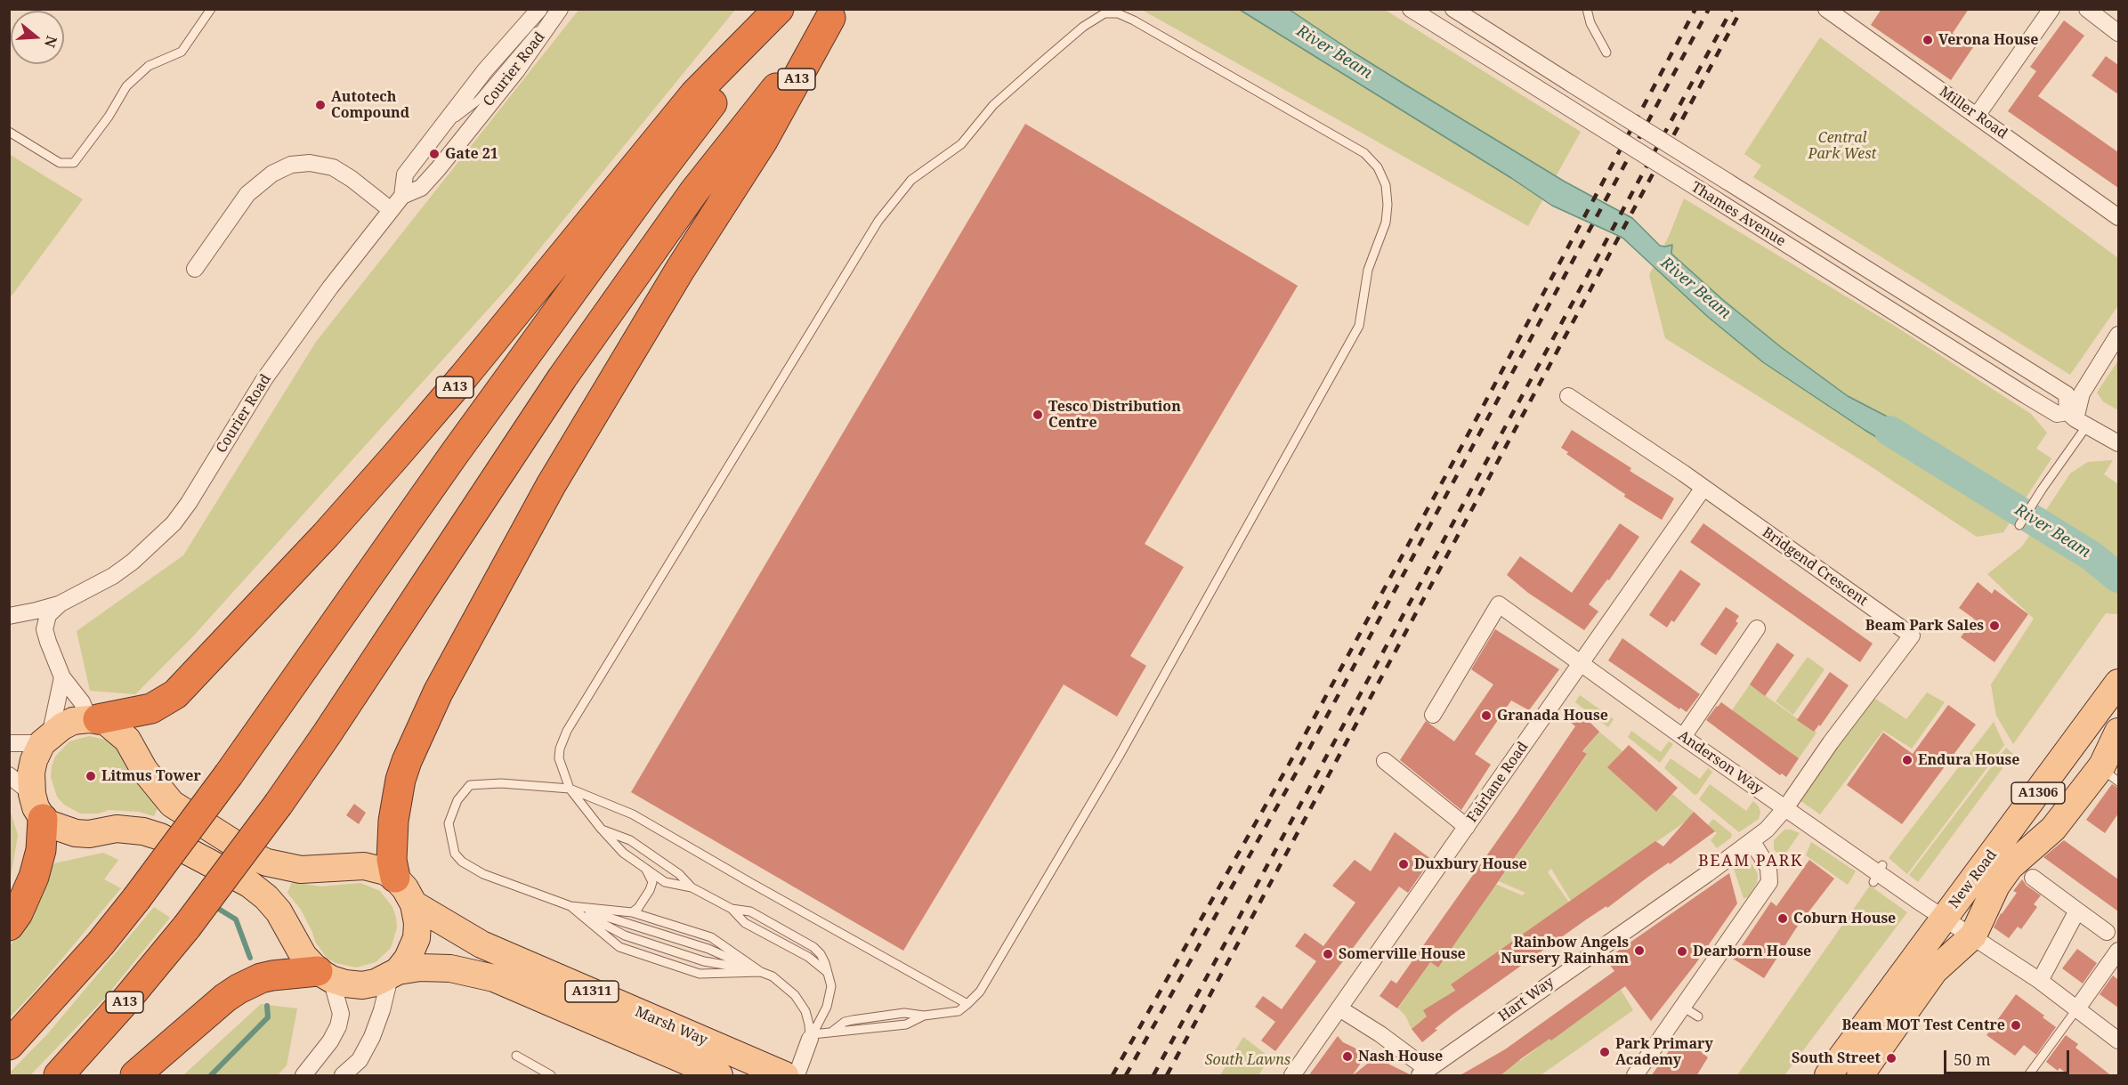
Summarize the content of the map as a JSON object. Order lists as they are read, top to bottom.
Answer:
{
  "streets": {
    "highway": ["A13"],
    "main road": [
      "A1306",
      "New Road",
      "A1311",
      "Marsh Way"
    ],
    "street": [
      "Courier Road",
      "Miller Road",
      "Thames Avenue",
      "Bridgend Crescent",
      "Anderson Way",
      "Fairlane Road",
      "Hart Way"
    ]
  },
  "crossings": [
    ["Bridgend Crescent", "Anderson Way"],
    ["Bridgend Crescent", "Fairlane Road"],
    ["Bridgend Crescent", "Hart Way"],
    ["Anderson Way", "Fairlane Road"],
    ["Anderson Way", "New Road"],
    ["Anderson Way", "Hart Way"]
  ],
  "districts": ["BEAM PARK"],
  "water": ["River Beam"],
  "parks": ["Central Park West", "South Lawns"],
  "places": [
    "Verona House",
    "Autotech Compound",
    "Gate 21",
    "Tesco Distribution Centre",
    "Beam Park Sales",
    "Granada House",
    "Endura House",
    "Litmus Tower",
    "Duxbury House",
    "Coburn House",
    "Rainbow Angels Nursery Rainham",
    "Dearborn House",
    "Somerville House",
    "Beam MOT Test Centre",
    "Park Primary Academy",
    "Nash House",
    "South Street"
  ],
  "scale_bar": "50 m",
  "north": "right"
}
